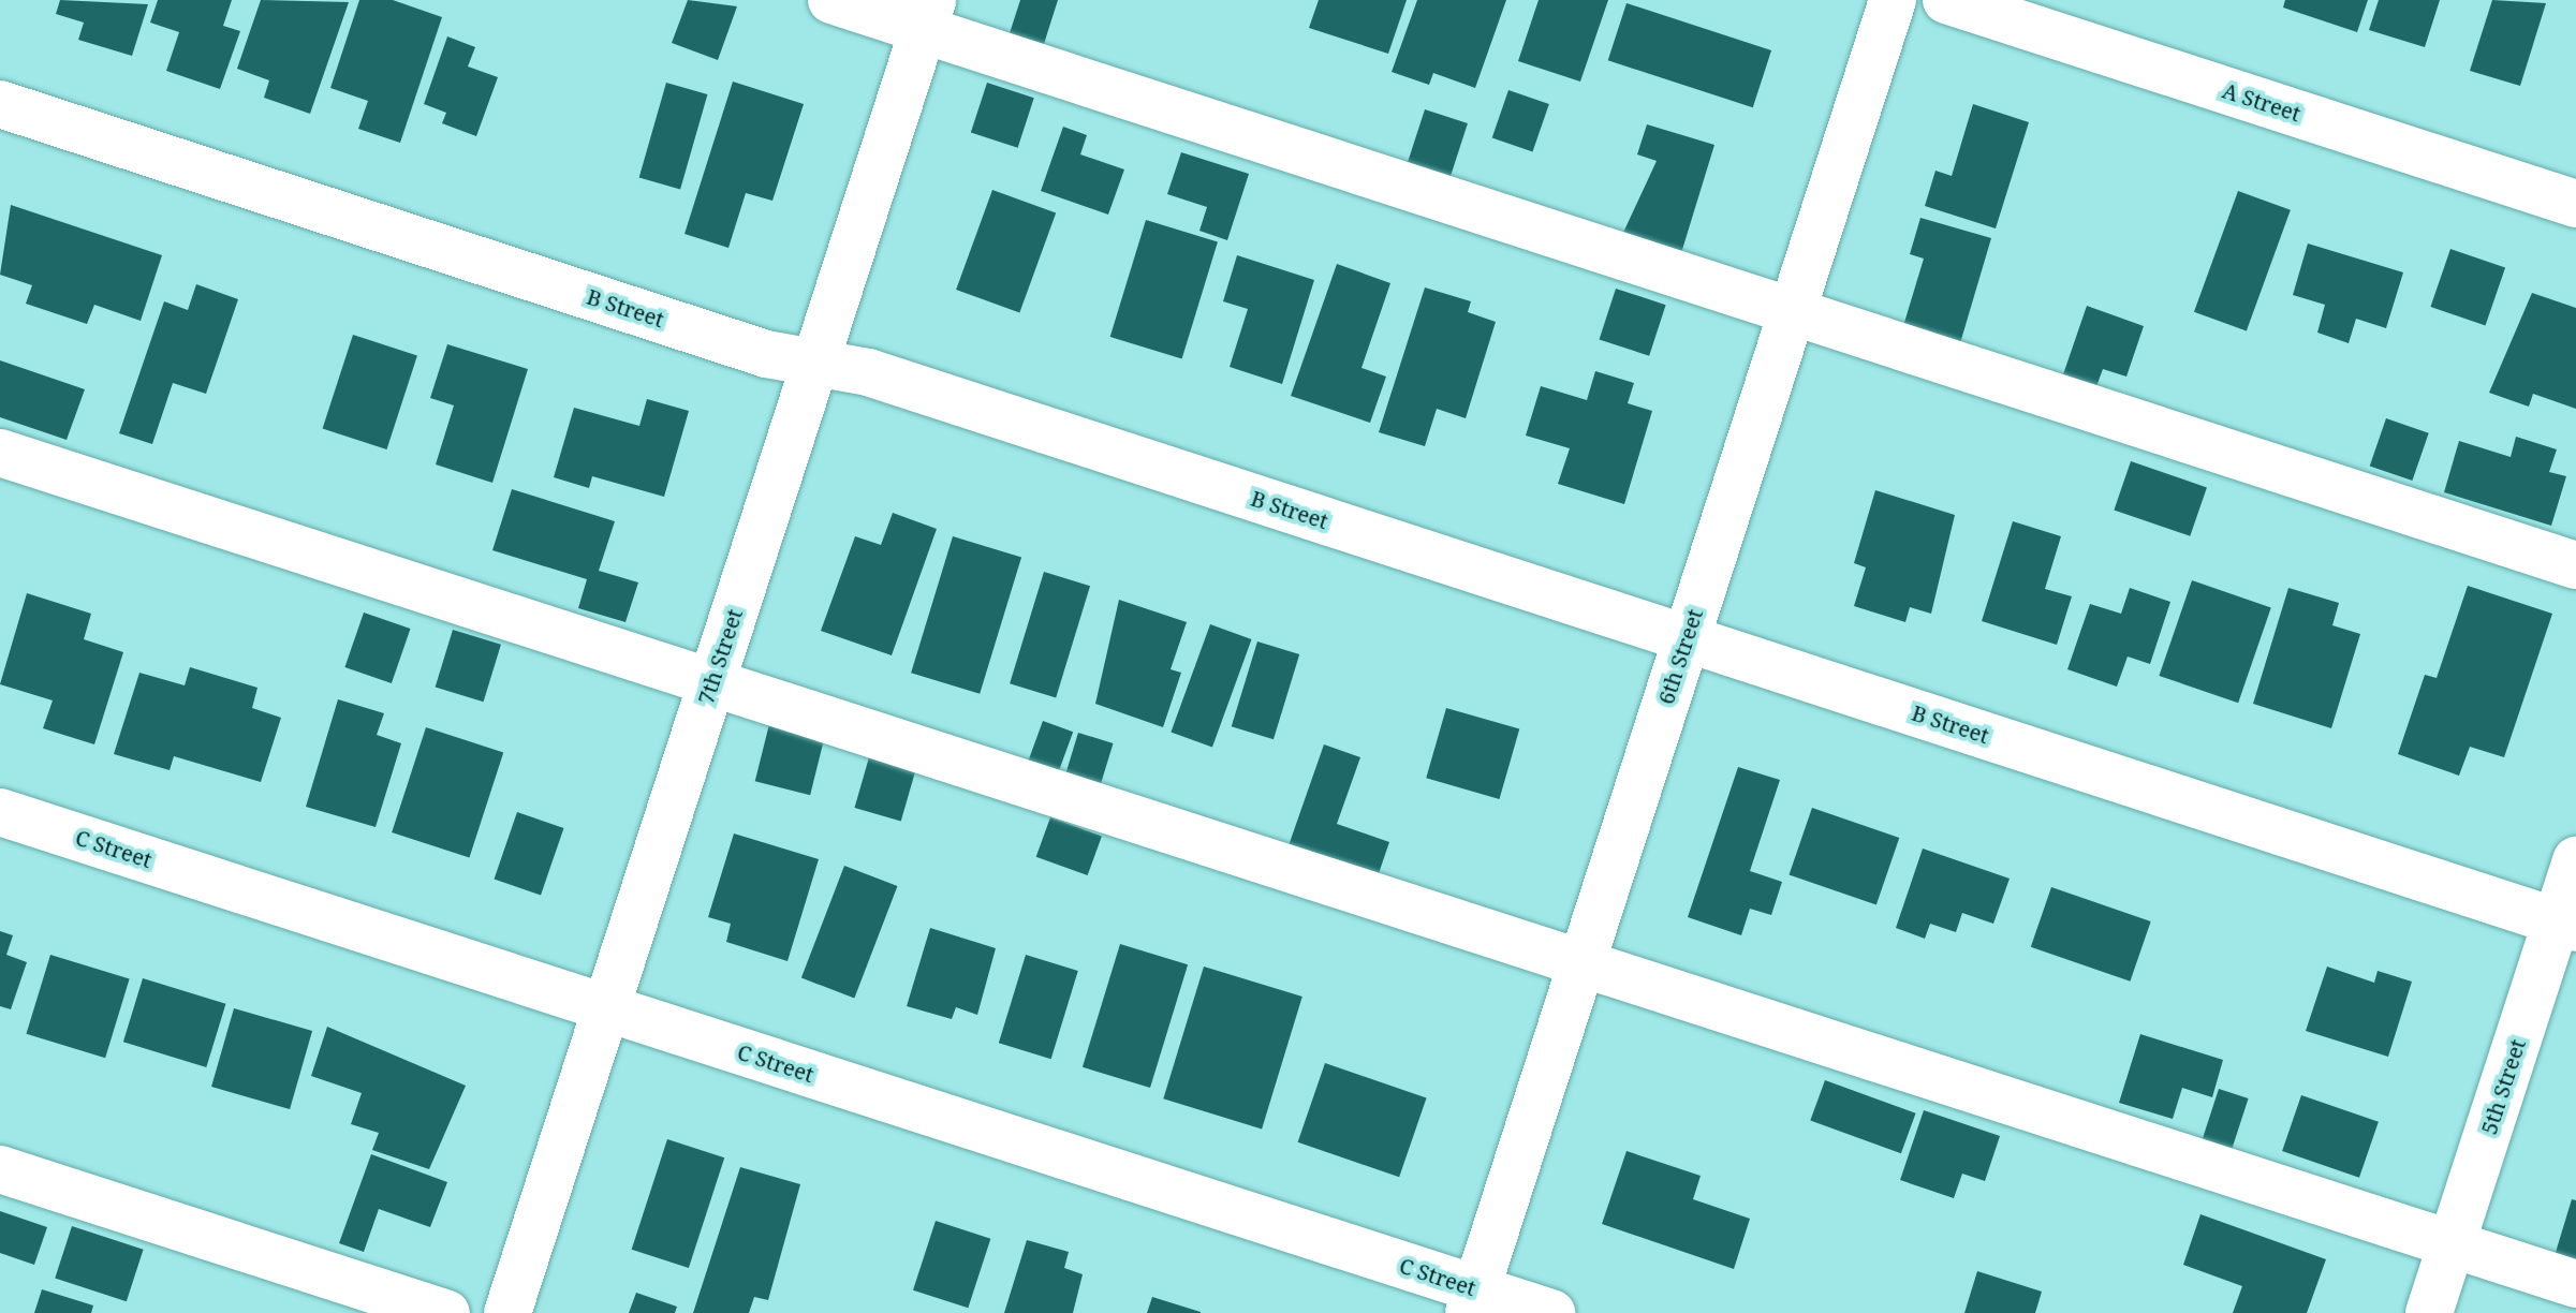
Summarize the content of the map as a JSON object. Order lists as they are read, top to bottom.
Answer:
{
  "streets": {
    "street": [
      "A Street",
      "B Street",
      "7th Street",
      "6th Street",
      "C Street",
      "5th Street"
    ]
  },
  "crossings": [
    ["B Street", "7th Street"],
    ["B Street", "6th Street"],
    ["B Street", "5th Street"],
    ["7th Street", "C Street"],
    ["6th Street", "C Street"]
  ]
}
